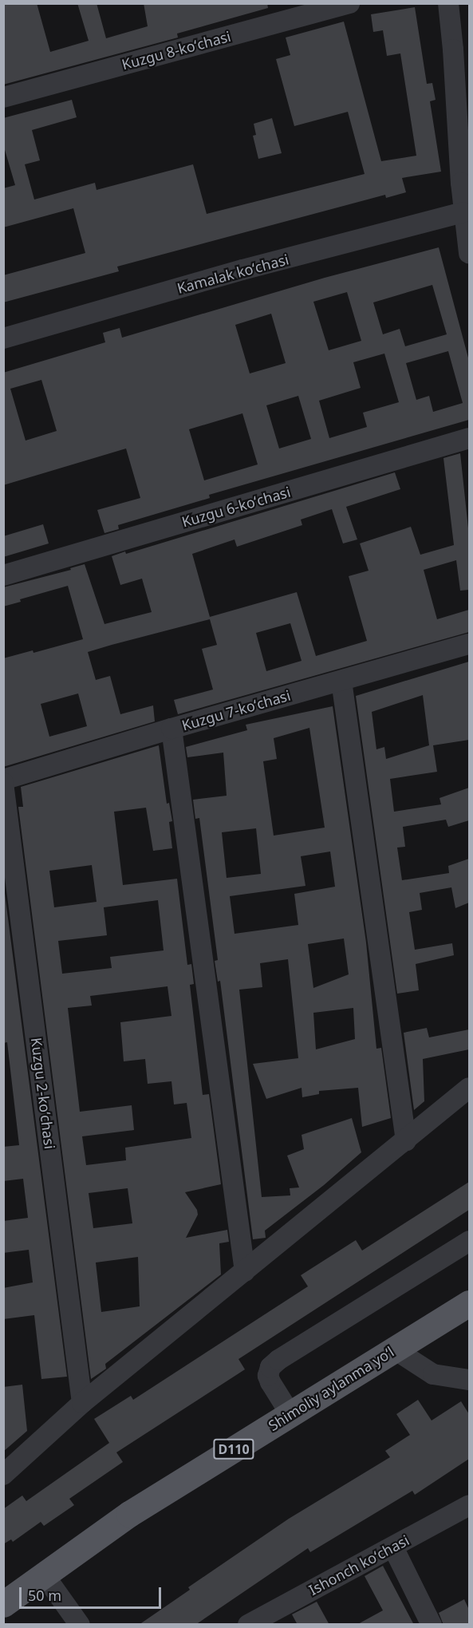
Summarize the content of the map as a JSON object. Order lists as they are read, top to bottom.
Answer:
{
  "streets": {
    "main road": ["Shimoliy aylanma yoʻl", "D110"],
    "street": [
      "Kuzgu 8-koʻchasi",
      "Kamalak koʻchasi",
      "Kuzgu 6-koʻchasi",
      "Kuzgu 7-koʻchasi",
      "Kuzgu 2-koʻchasi",
      "Ishonch koʻchasi"
    ]
  },
  "crossings": [
    ["Kuzgu 7-koʻchasi", "Kuzgu 2-koʻchasi"]
  ],
  "scale_bar": "50 m"
}
